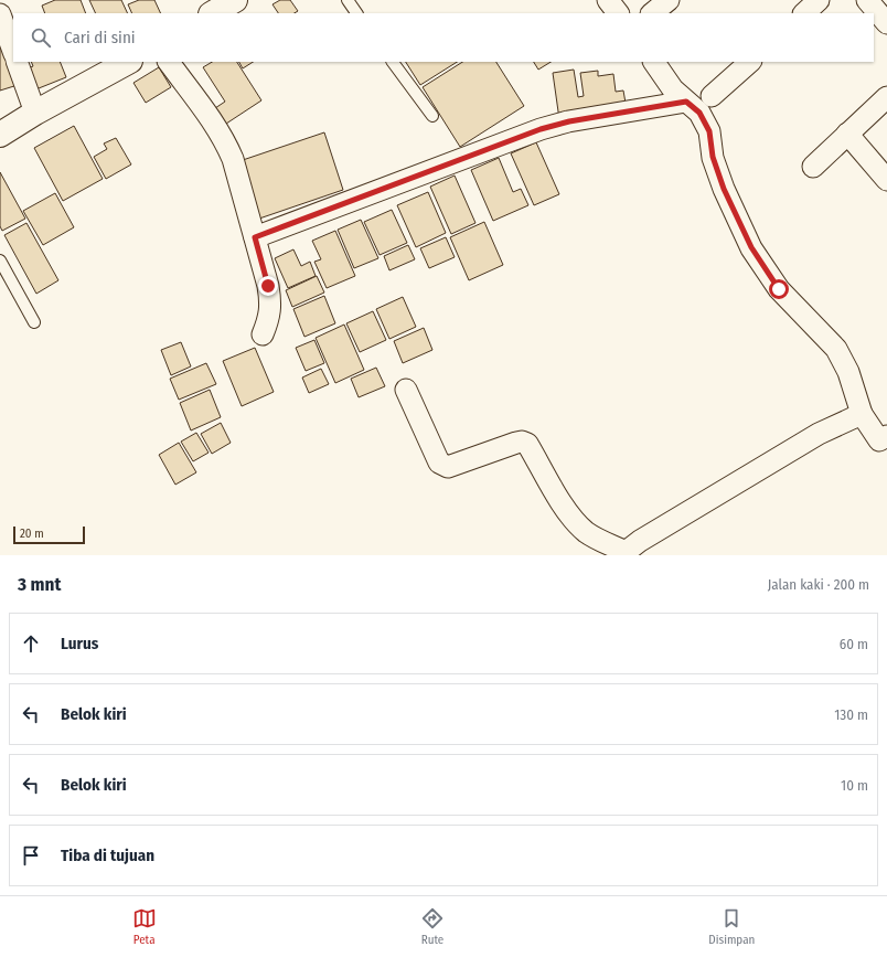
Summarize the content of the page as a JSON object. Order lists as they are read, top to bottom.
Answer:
{
  "scale_bar": "20 m",
  "page": {
    "search": "Cari di sini",
    "scale": "20 m",
    "heading": ["3 mnt", "Jalan kaki · 200 m"],
    "list": [
      ["Lurus", "60 m"],
      ["Belok kiri", "130 m"],
      ["Belok kiri", "10 m"],
      "Tiba di tujuan"
    ],
    "nav": ["Peta", "Rute", "Disimpan"]
  }
}
